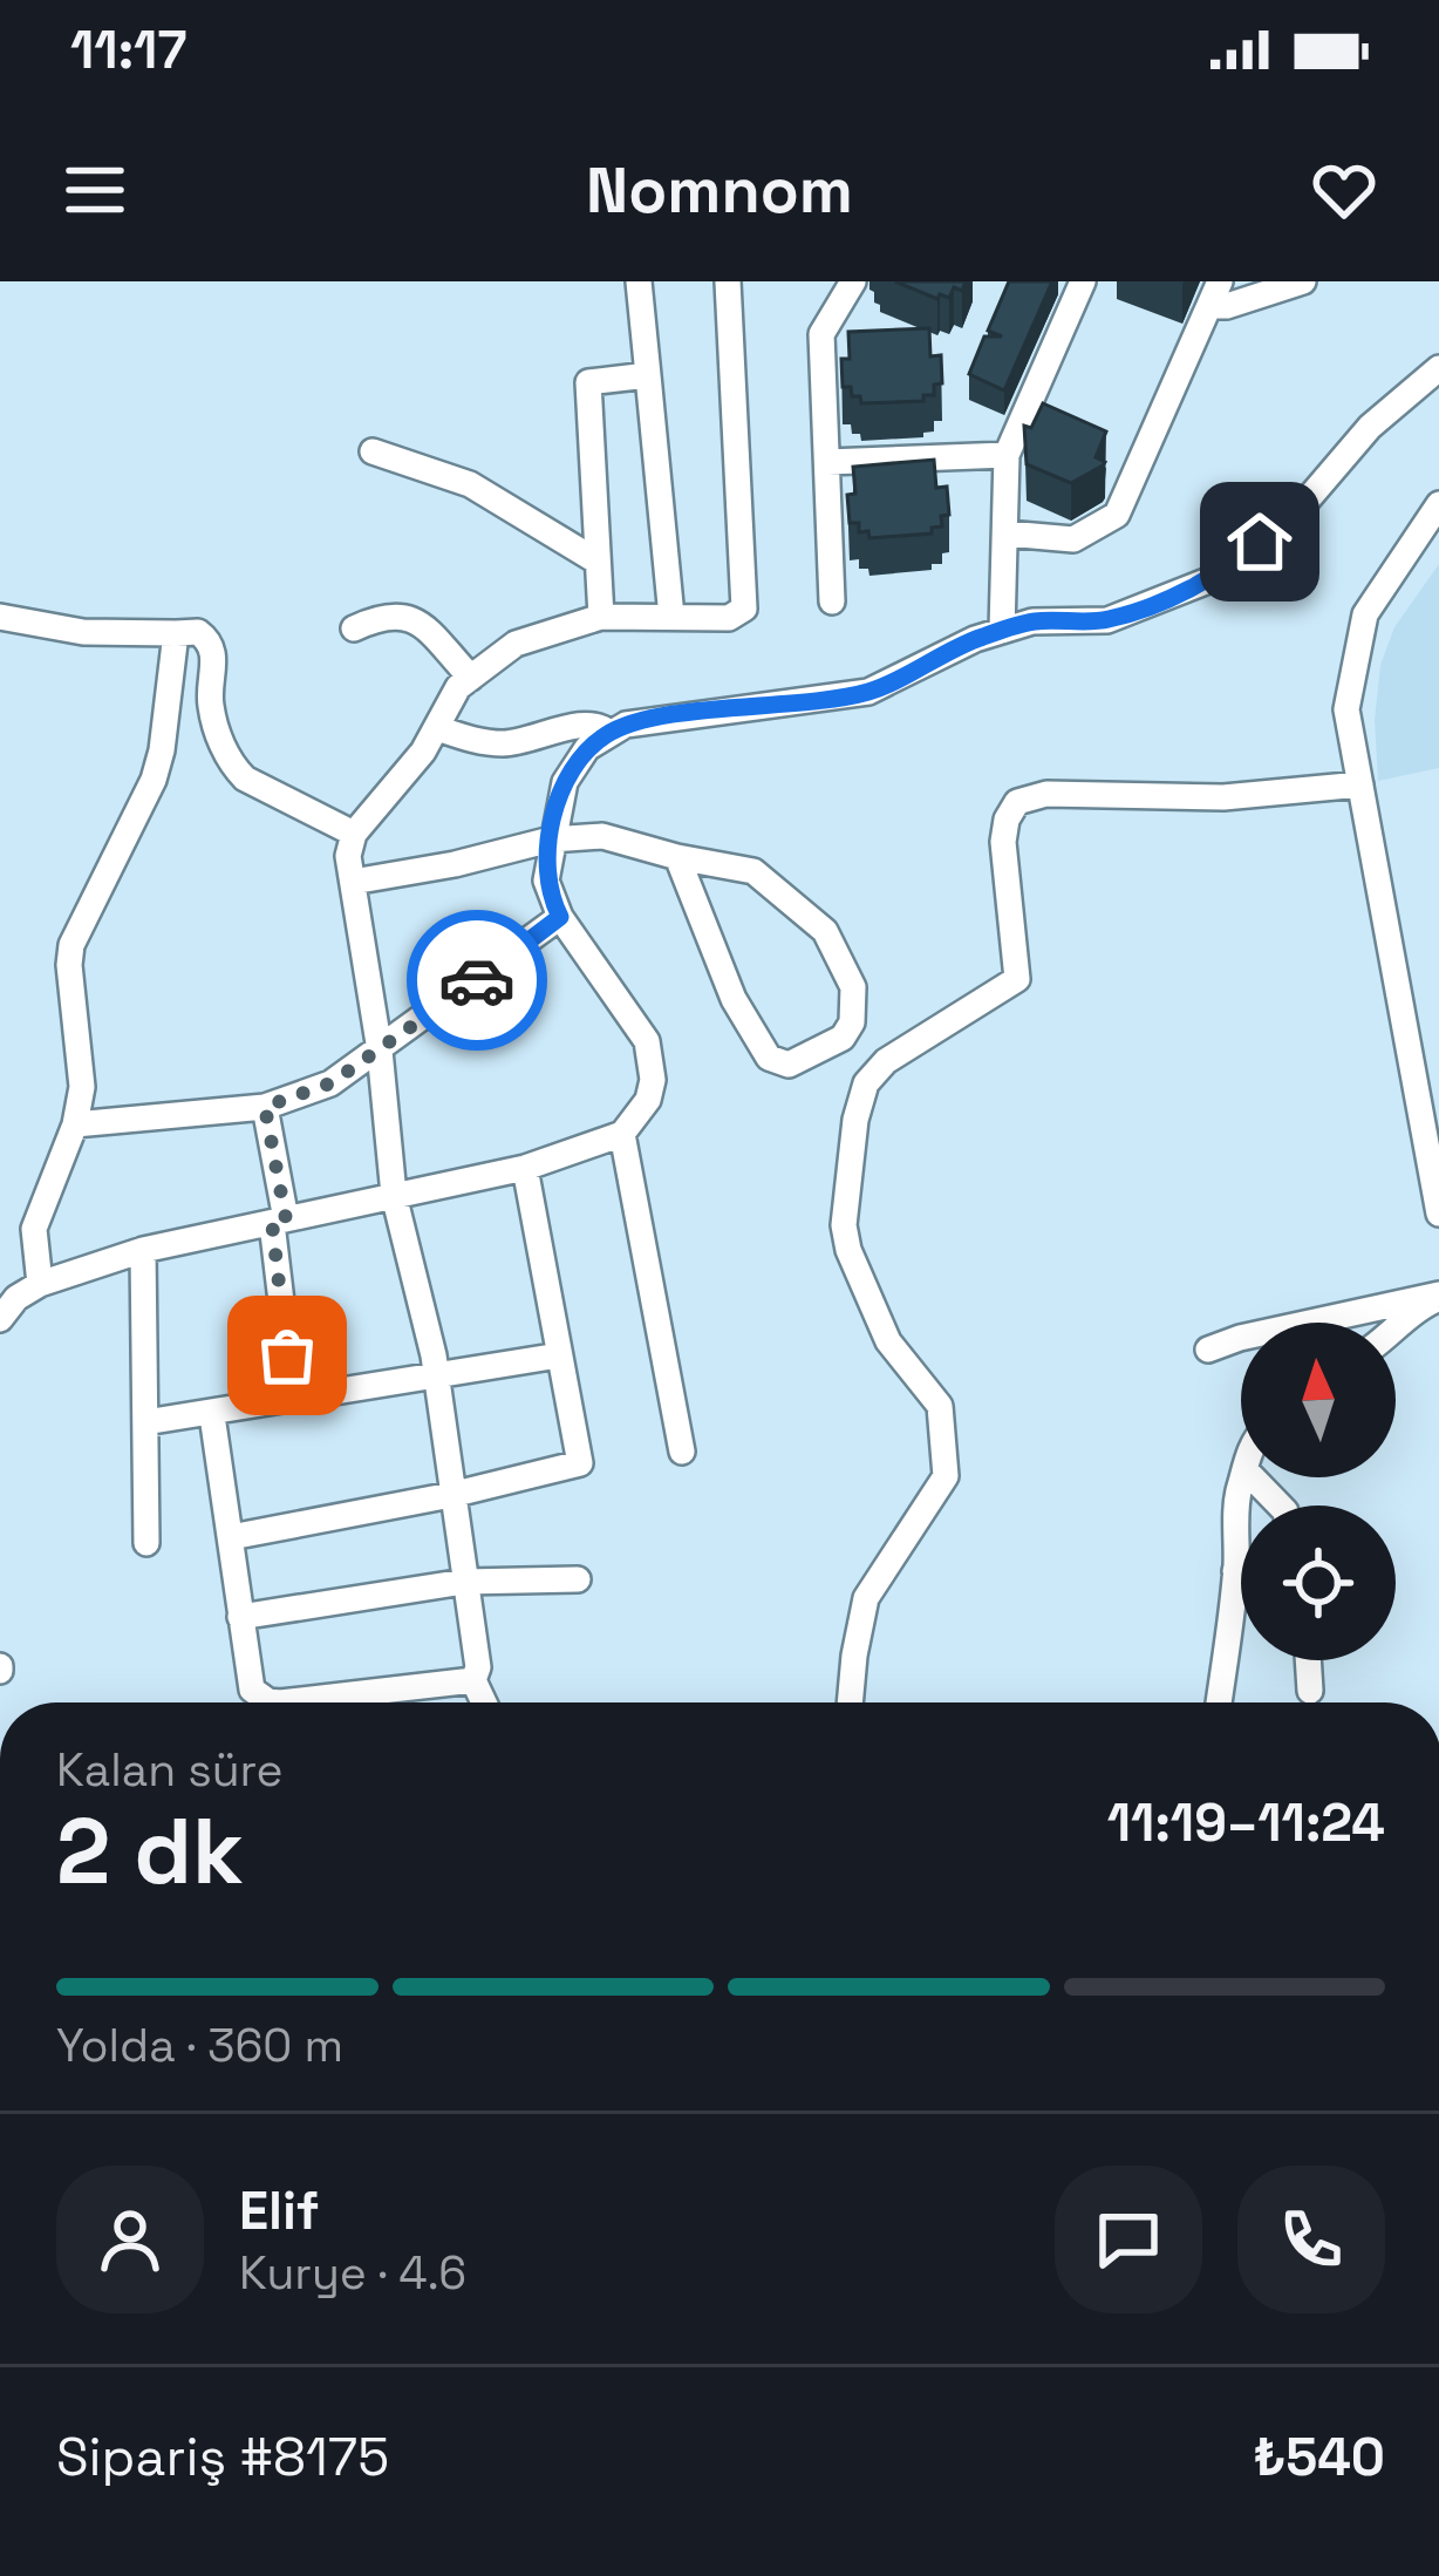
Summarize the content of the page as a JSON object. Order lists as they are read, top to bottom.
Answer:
{
  "north": "top",
  "page": {
    "status": "11:17",
    "header": "Nomnom",
    "heading": ["2 dk", "Kalan süre", "11:19–11:24"],
    "panel": [
      "Elif",
      "Kurye · 4.6",
      "Sipariş #8175",
      "₺540"
    ],
    "bar": "Yolda · 360 m"
  }
}
